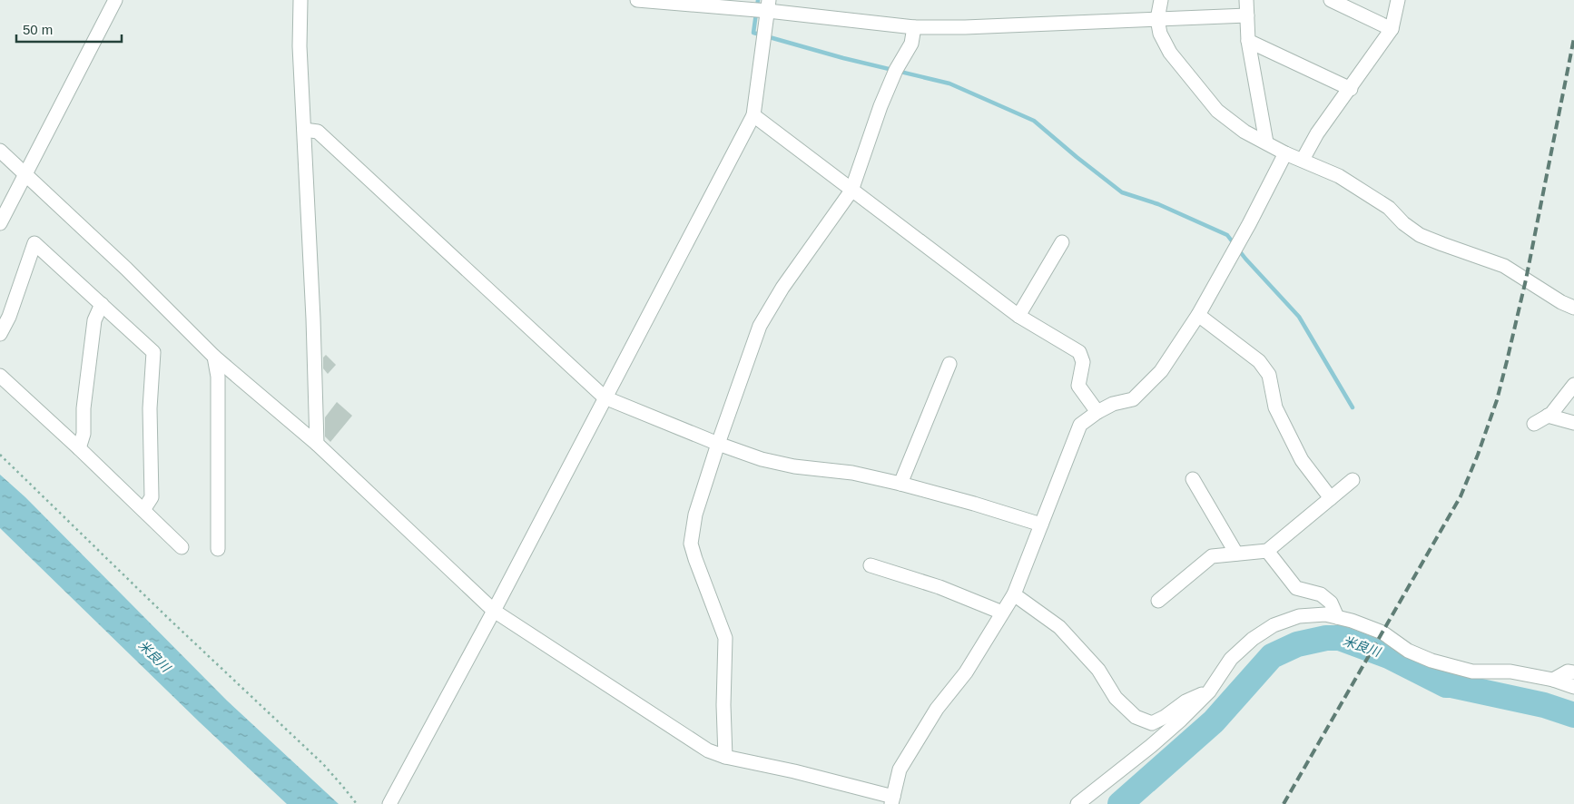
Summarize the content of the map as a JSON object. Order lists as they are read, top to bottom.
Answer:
{
  "water": ["米良川"],
  "scale_bar": "50 m"
}
